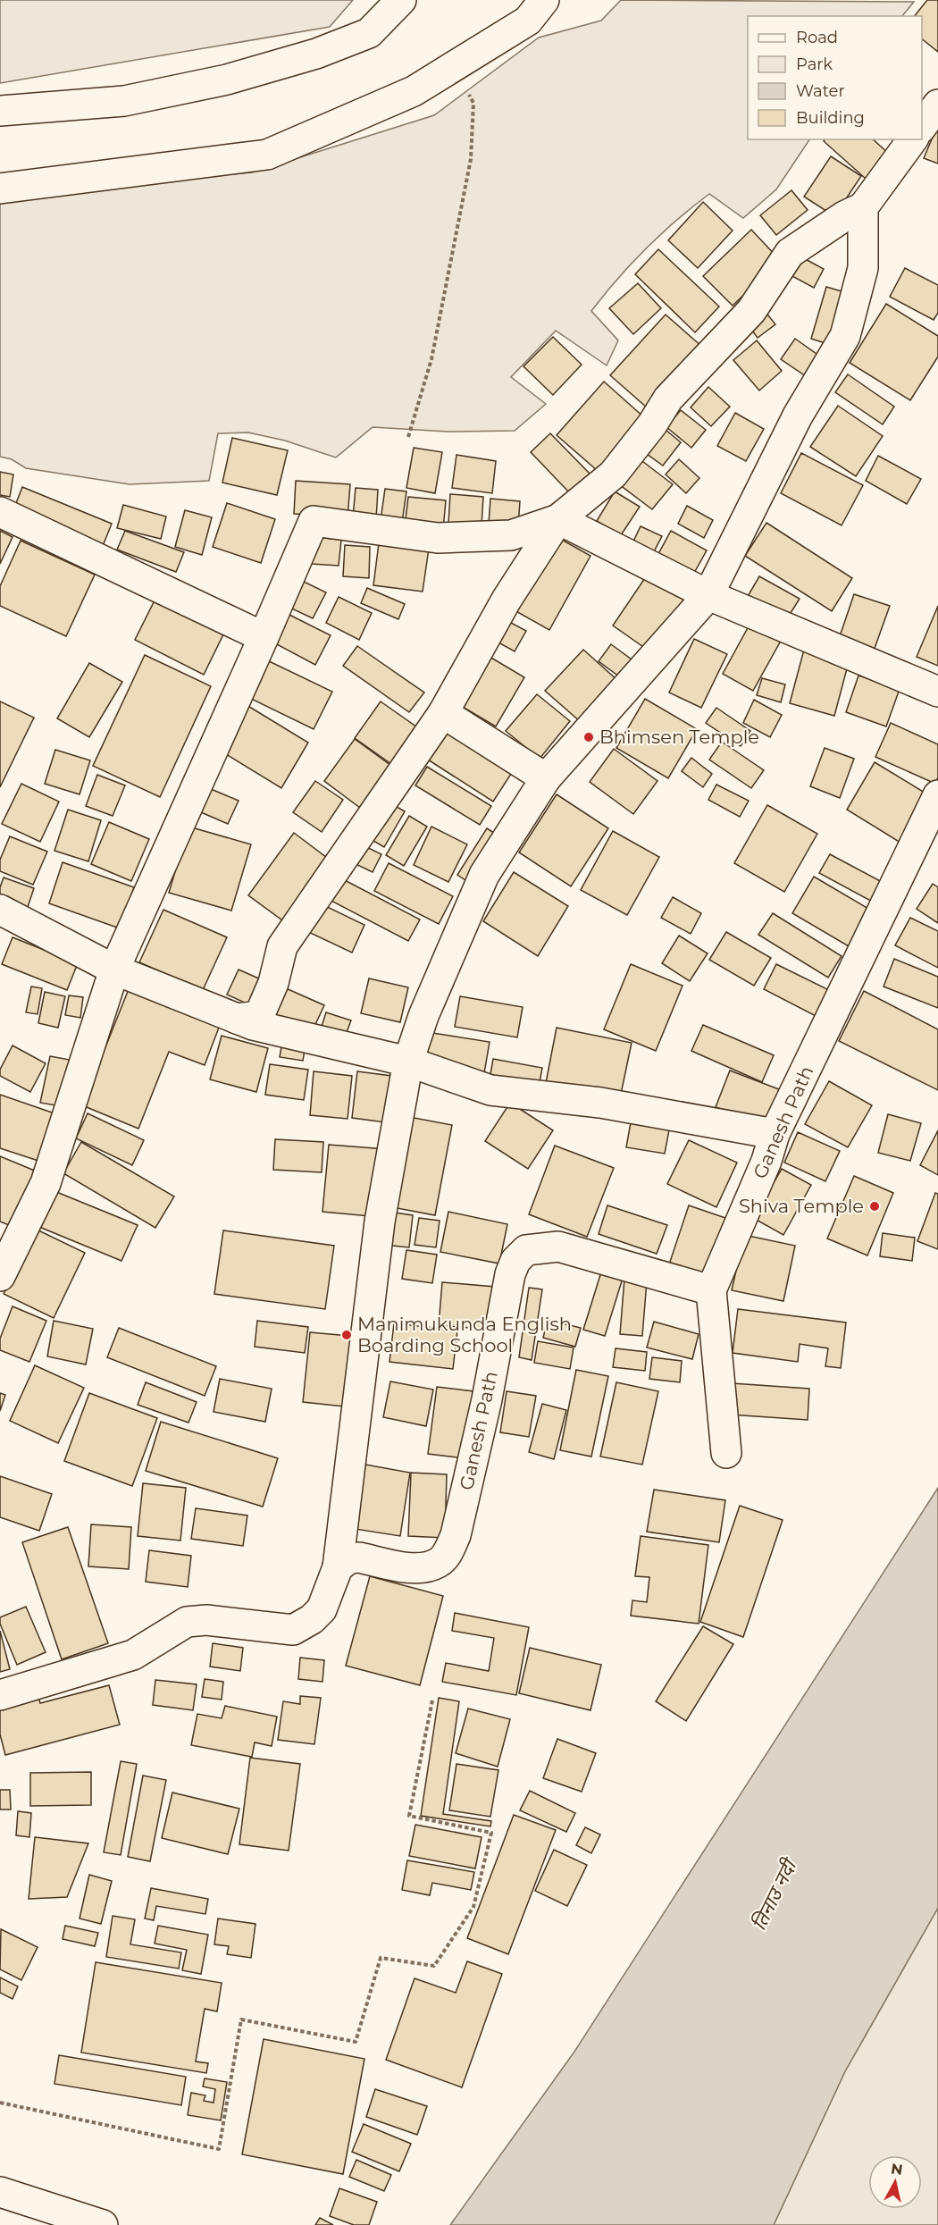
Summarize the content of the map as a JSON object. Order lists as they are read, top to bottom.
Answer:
{
  "streets": {
    "main road": ["Ganesh Path"]
  },
  "water": ["तिनाउ नदी"],
  "places": ["Bhimsen Temple", "Shiva Temple", "Manimukunda English Boarding School"],
  "legend": [
    "Road",
    "Park",
    "Water",
    "Building"
  ],
  "north": "top"
}
